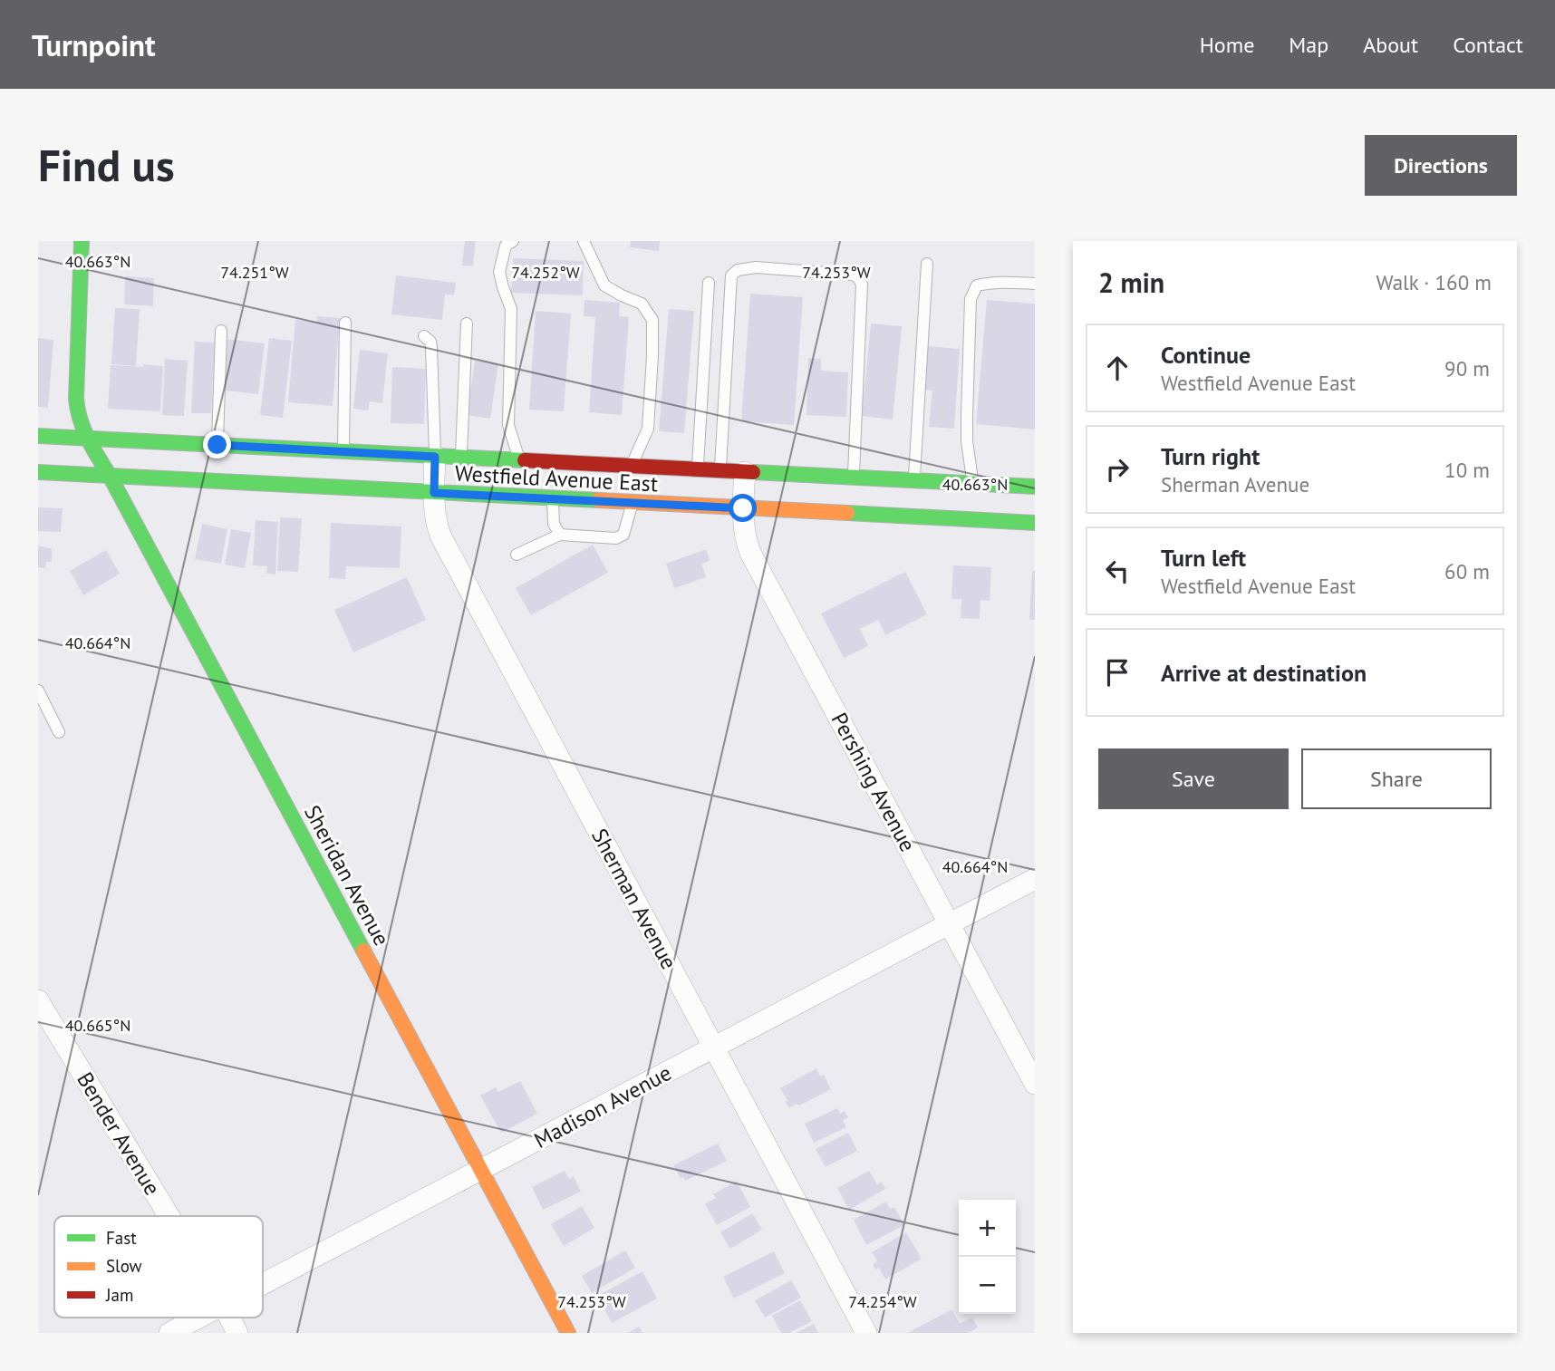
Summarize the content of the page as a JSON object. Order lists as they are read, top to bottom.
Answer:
{
  "streets": {
    "main road": ["Westfield Avenue East", "Sheridan Avenue"],
    "street": [
      "Pershing Avenue",
      "Sherman Avenue",
      "Madison Avenue",
      "Bender Avenue"
    ]
  },
  "crossings": [
    ["Westfield Avenue East", "Pershing Avenue"],
    ["Westfield Avenue East", "Sheridan Avenue"],
    ["Westfield Avenue East", "Sherman Avenue"],
    ["Pershing Avenue", "Madison Avenue"],
    ["Sheridan Avenue", "Madison Avenue"],
    ["Sherman Avenue", "Madison Avenue"]
  ],
  "legend": ["Fast", "Slow", "Jam"],
  "page": {
    "header": "Turnpoint",
    "nav": [
      "Home",
      "Map",
      "About",
      "Contact"
    ],
    "buttons": [
      "Directions",
      ["Save", "Share"]
    ],
    "title": "Find us",
    "heading": ["2 min", "Walk · 160 m"],
    "list": [
      ["Continue", "Westfield Avenue East", "90 m"],
      ["Turn right", "Sherman Avenue", "10 m"],
      ["Turn left", "Westfield Avenue East", "60 m"],
      "Arrive at destination"
    ],
    "map_buttons": ["+", "−"]
  },
  "coordinates": [
    "40.663°N",
    "74.251°W",
    "74.252°W",
    "74.253°W",
    "40.664°N",
    "40.665°N",
    "74.254°W"
  ]
}
